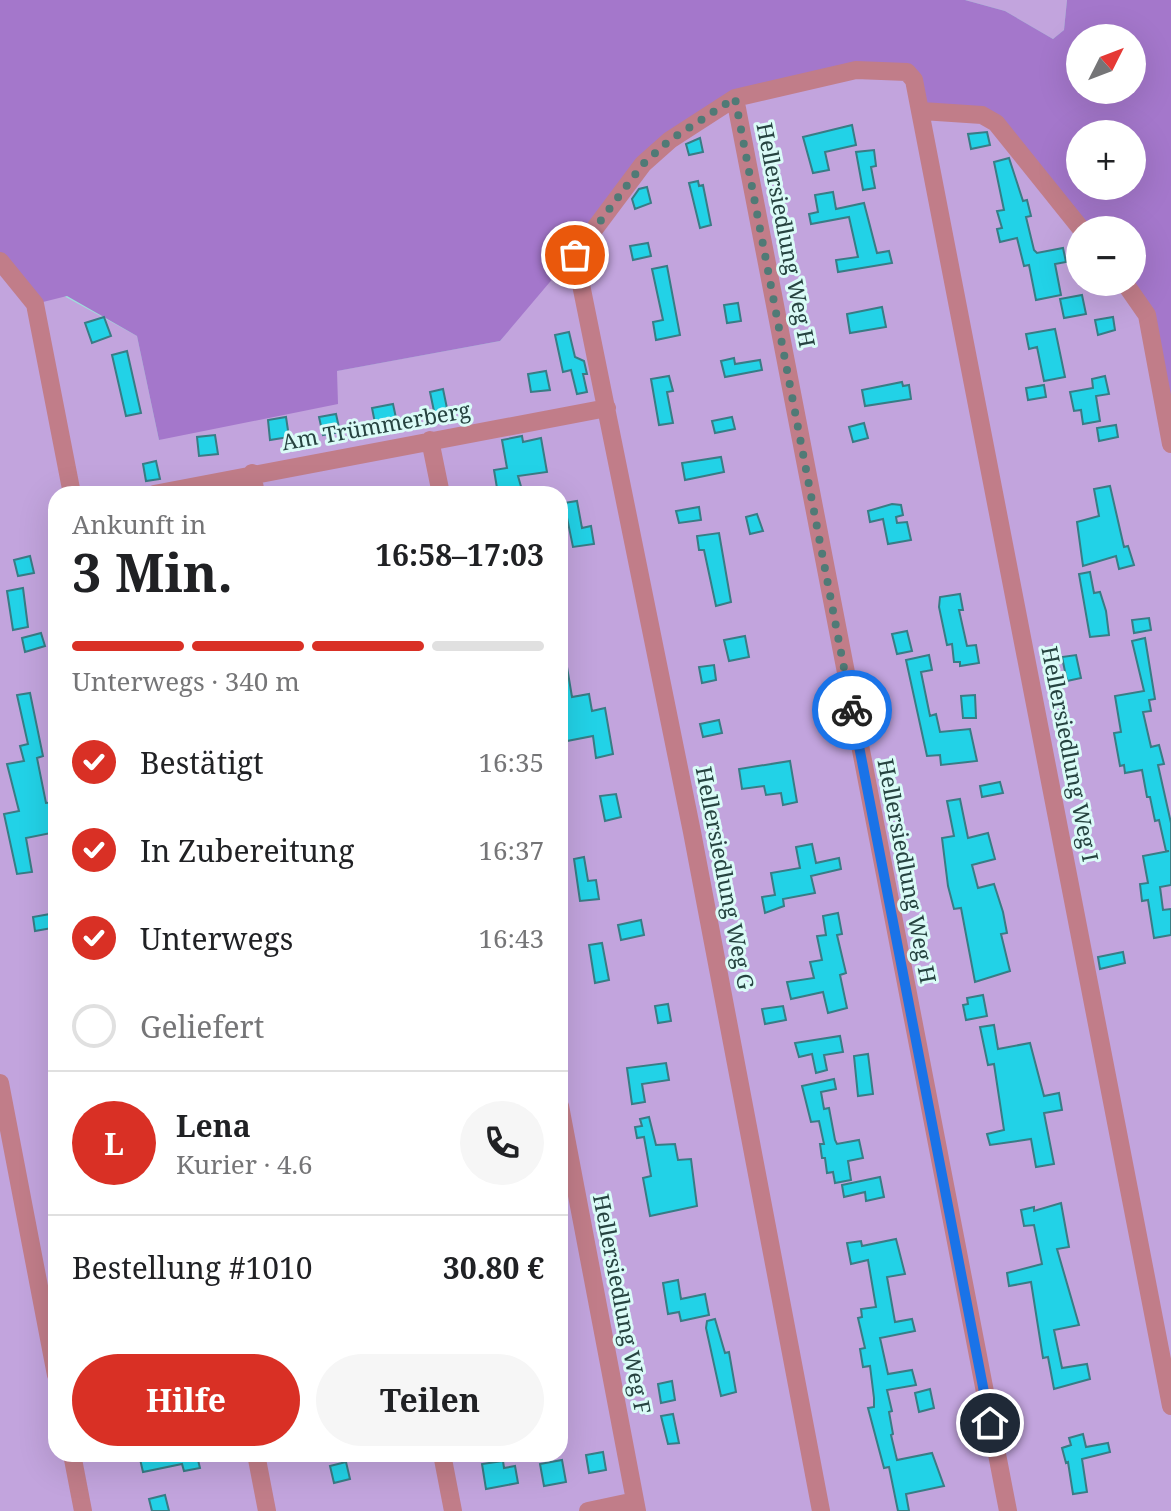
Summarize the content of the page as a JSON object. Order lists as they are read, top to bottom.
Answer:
{
  "streets": {
    "lane": [
      "Hellersiedlung Weg H",
      "Am Trümmerberg",
      "Hellersiedlung Weg I",
      "Hellersiedlung Weg G",
      "Hellersiedlung Weg F"
    ]
  },
  "crossings": [
    ["Hellersiedlung Weg H", "Hellersiedlung Weg G"],
    ["Am Trümmerberg", "Hellersiedlung Weg G"]
  ],
  "north": "top right",
  "page": {
    "map_buttons": ["+", "−"],
    "heading": ["3 Min.", "Ankunft in", "16:58–17:03"],
    "panel": [
      "Lena",
      "Kurier · 4.6",
      "Bestellung #1010",
      "30.80 €"
    ],
    "bar": "Unterwegs · 340 m",
    "list": [
      ["Bestätigt", "16:35"],
      ["In Zubereitung", "16:37"],
      ["Unterwegs", "16:43"],
      "Geliefert"
    ],
    "round": "L",
    "buttons": ["Hilfe", "Teilen"]
  }
}
